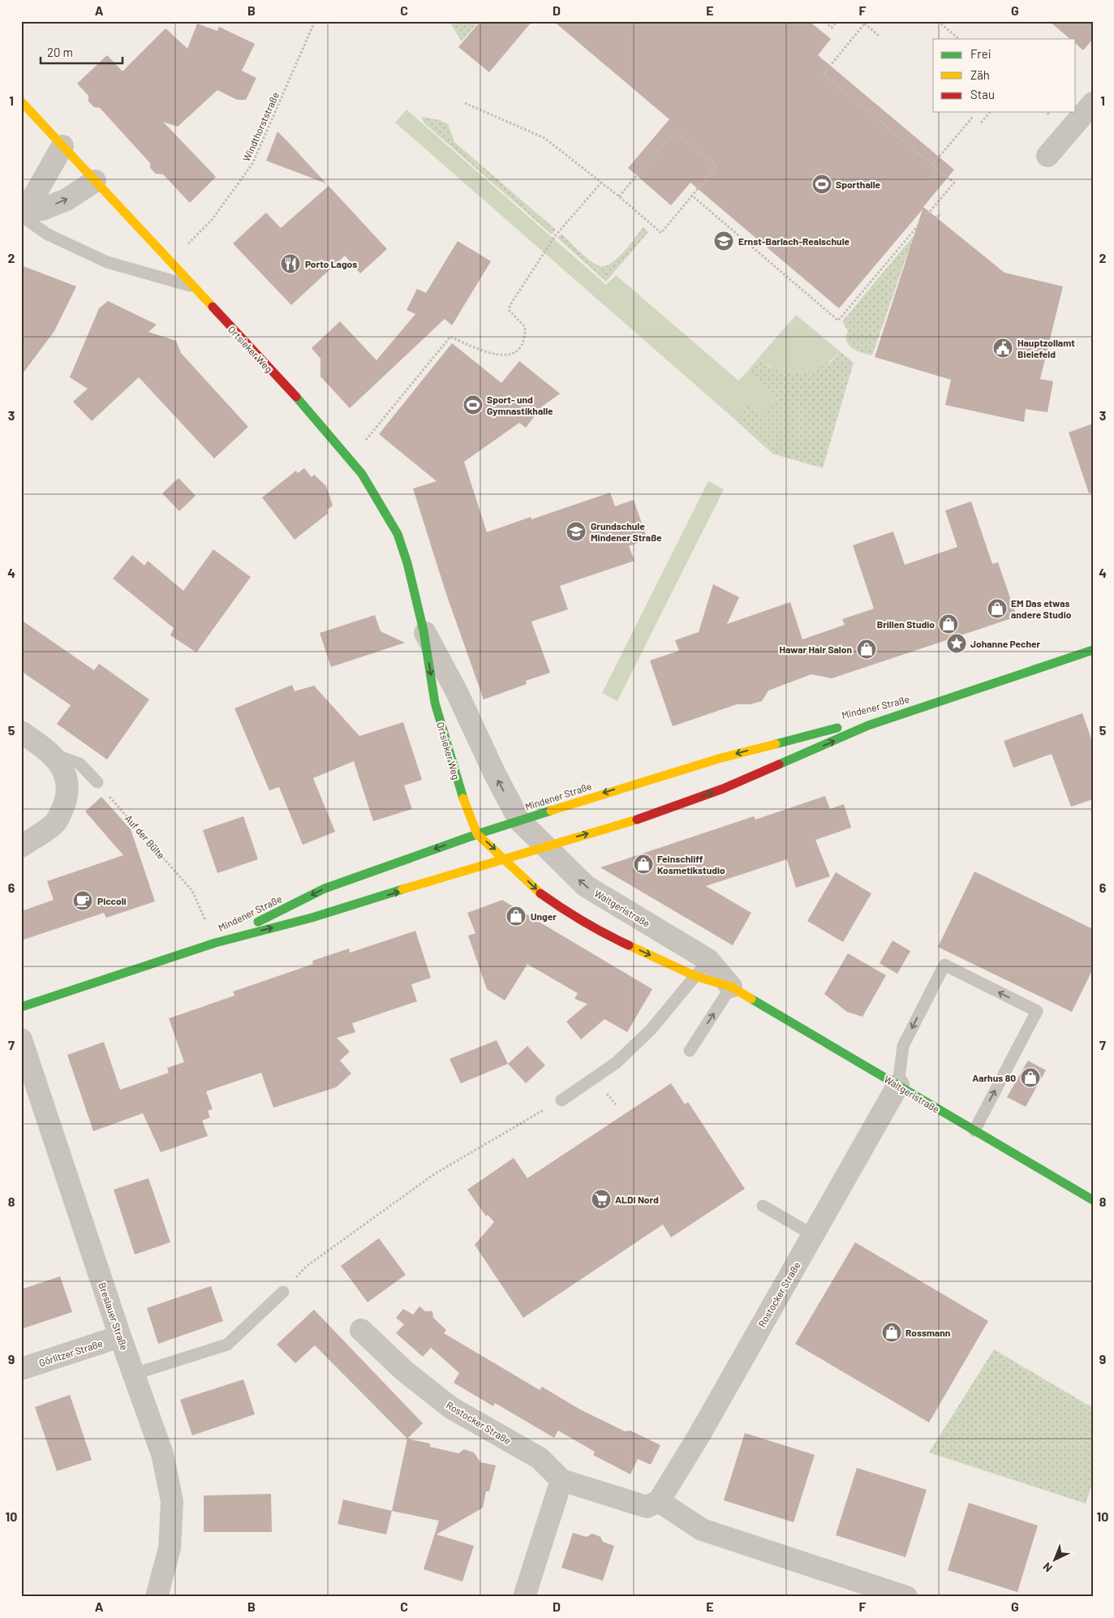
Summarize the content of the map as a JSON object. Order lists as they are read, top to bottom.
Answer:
{
  "streets": {
    "street": [
      "Ortsieker Weg",
      "Mindener Straße",
      "Waltgeristraße",
      "Rostocker Straße",
      "Breslauer Straße",
      "Görlitzer Straße"
    ],
    "path": ["Windthorststraße", "Auf der Bülte"]
  },
  "crossings": [
    ["Windthorststraße", "Ortsieker Weg"],
    ["Ortsieker Weg", "Mindener Straße"],
    ["Ortsieker Weg", "Waltgeristraße"],
    ["Mindener Straße", "Auf der Bülte"],
    ["Mindener Straße", "Waltgeristraße"],
    ["Waltgeristraße", "Rostocker Straße"],
    ["Breslauer Straße", "Görlitzer Straße"]
  ],
  "places": {
    "sports": ["Sporthalle", "Sport- und Gymnastikhalle"],
    "school or university": ["Ernst-Barlach-Realschule", "Grundschule Mindener Straße"],
    "restaurant": ["Porto Lagos"],
    "public building": ["Hauptzollamt Bielefeld"],
    "shop": [
      "EM Das etwas andere Studio",
      "Brillen Studio",
      "Hawar Hair Salon",
      "Feinschliff Kosmetikstudio",
      "Unger",
      "Aarhus 80",
      "Rossmann"
    ],
    "place": ["Johanne Pecher"],
    "cafe": ["Piccoli"],
    "supermarket": ["ALDI Nord"]
  },
  "legend": ["Frei", "Zäh", "Stau"],
  "scale_bar": "20 m",
  "north": "bottom left",
  "grid": {
    "columns": [
      "A",
      "B",
      "C",
      "D",
      "E",
      "F",
      "G"
    ],
    "rows": [
      "1",
      "2",
      "3",
      "4",
      "5",
      "6",
      "7",
      "8",
      "9",
      "10"
    ]
  }
}
